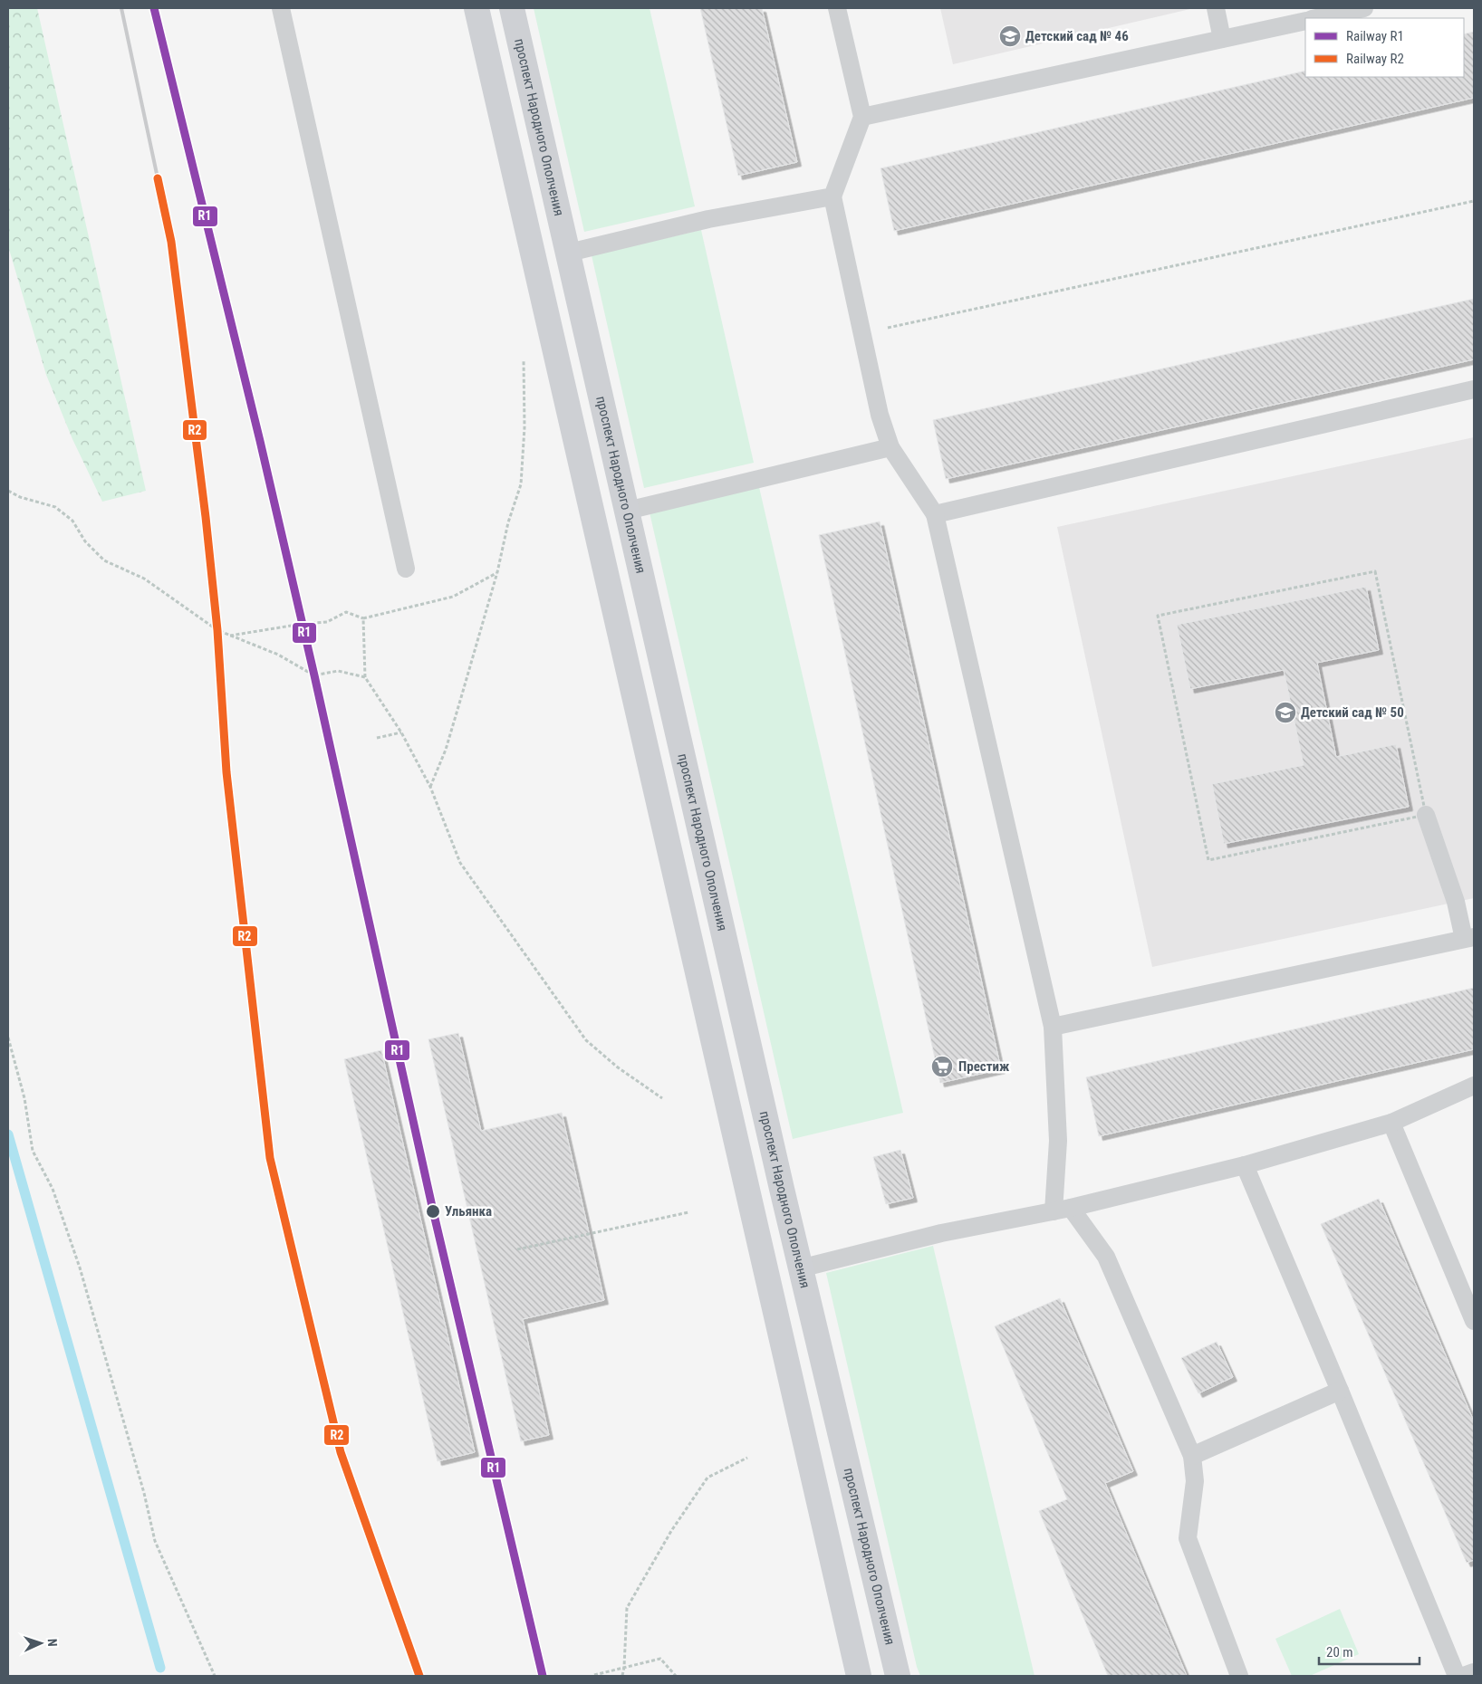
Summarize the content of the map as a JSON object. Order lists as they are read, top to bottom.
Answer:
{
  "streets": {
    "main road": ["проспект Народного Ополчения"]
  },
  "places": {
    "school or university": ["Детский сад № 46", "Детский сад № 50"],
    "supermarket": ["Престиж"],
    "other": ["Ульянка"]
  },
  "lines": ["rail line R1", "rail line R2"],
  "legend": ["Railway R1", "Railway R2"],
  "scale_bar": "20 m",
  "north": "right"
}
